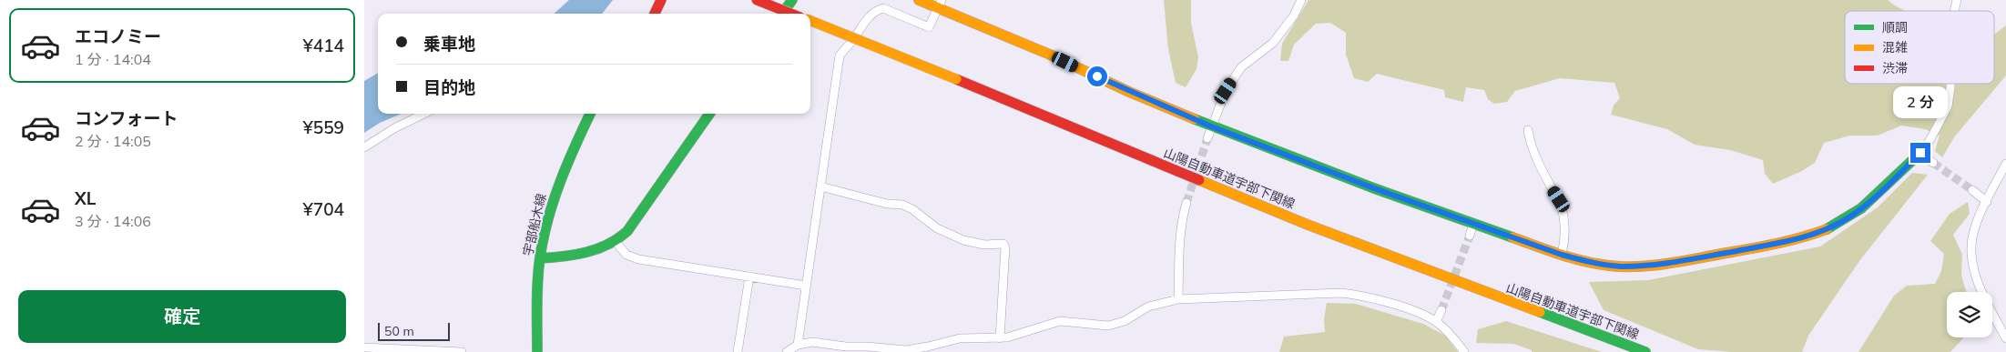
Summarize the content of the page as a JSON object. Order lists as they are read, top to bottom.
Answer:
{
  "streets": {
    "main road": ["山陽自動車道宇部下関線", "宇部船木線"]
  },
  "legend": ["順調", "混雑", "渋滞"],
  "scale_bar": "50 m",
  "page": {
    "list": [
      {
        "name": "エコノミー",
        "note": "1 分 · 14:04",
        "value": "¥414"
      },
      {
        "name": "コンフォート",
        "note": "2 分 · 14:05",
        "value": "¥559"
      },
      {
        "name": "XL",
        "note": "3 分 · 14:06",
        "value": "¥704"
      }
    ],
    "banner": ["乗車地", "目的地"],
    "bubble": "2 分",
    "buttons": "確定",
    "scale": "50 m"
  }
}
